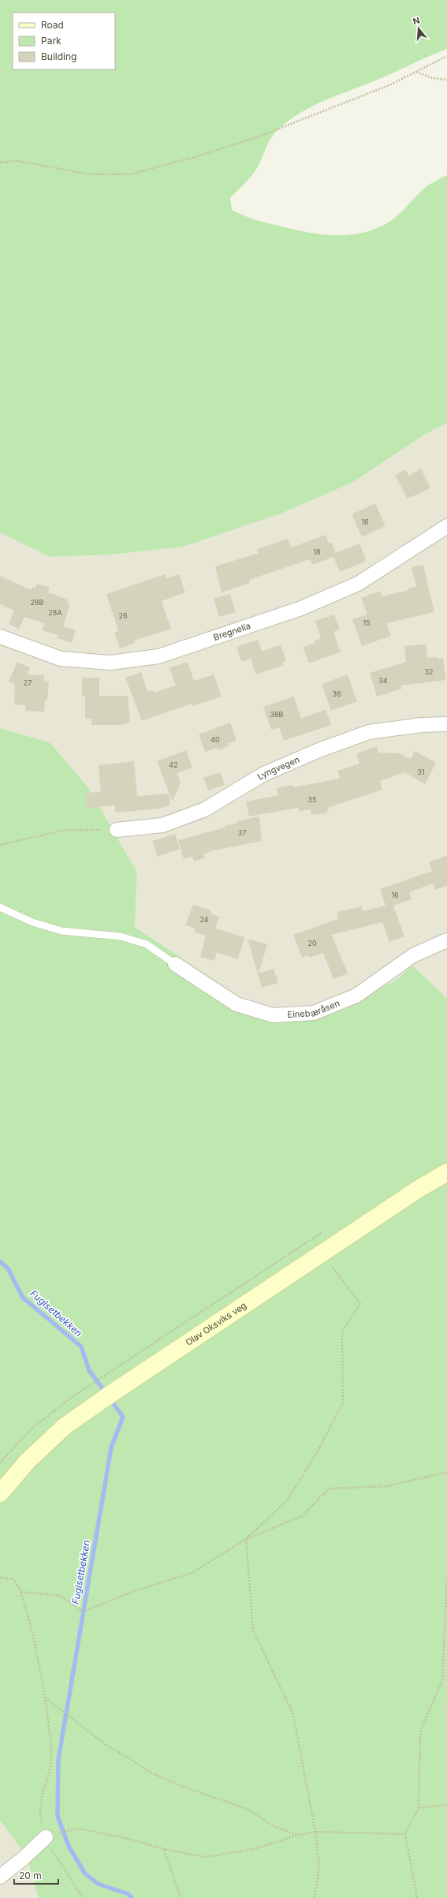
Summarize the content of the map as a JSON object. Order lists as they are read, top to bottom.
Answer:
{
  "streets": {
    "street": [
      "Bregnelia",
      "Lyngvegen",
      "Einebæråsen",
      "Olav Oksviks veg"
    ]
  },
  "water": ["Fuglsetbekken"],
  "house_numbers": [
    "16",
    "18",
    "28B",
    "28A",
    "26",
    "15",
    "32",
    "34",
    "27",
    "36",
    "38B",
    "40",
    "42",
    "31",
    "35",
    "37",
    "16",
    "24",
    "20"
  ],
  "legend": ["Road", "Park", "Building"],
  "scale_bar": "20 m",
  "north": "top"
}
